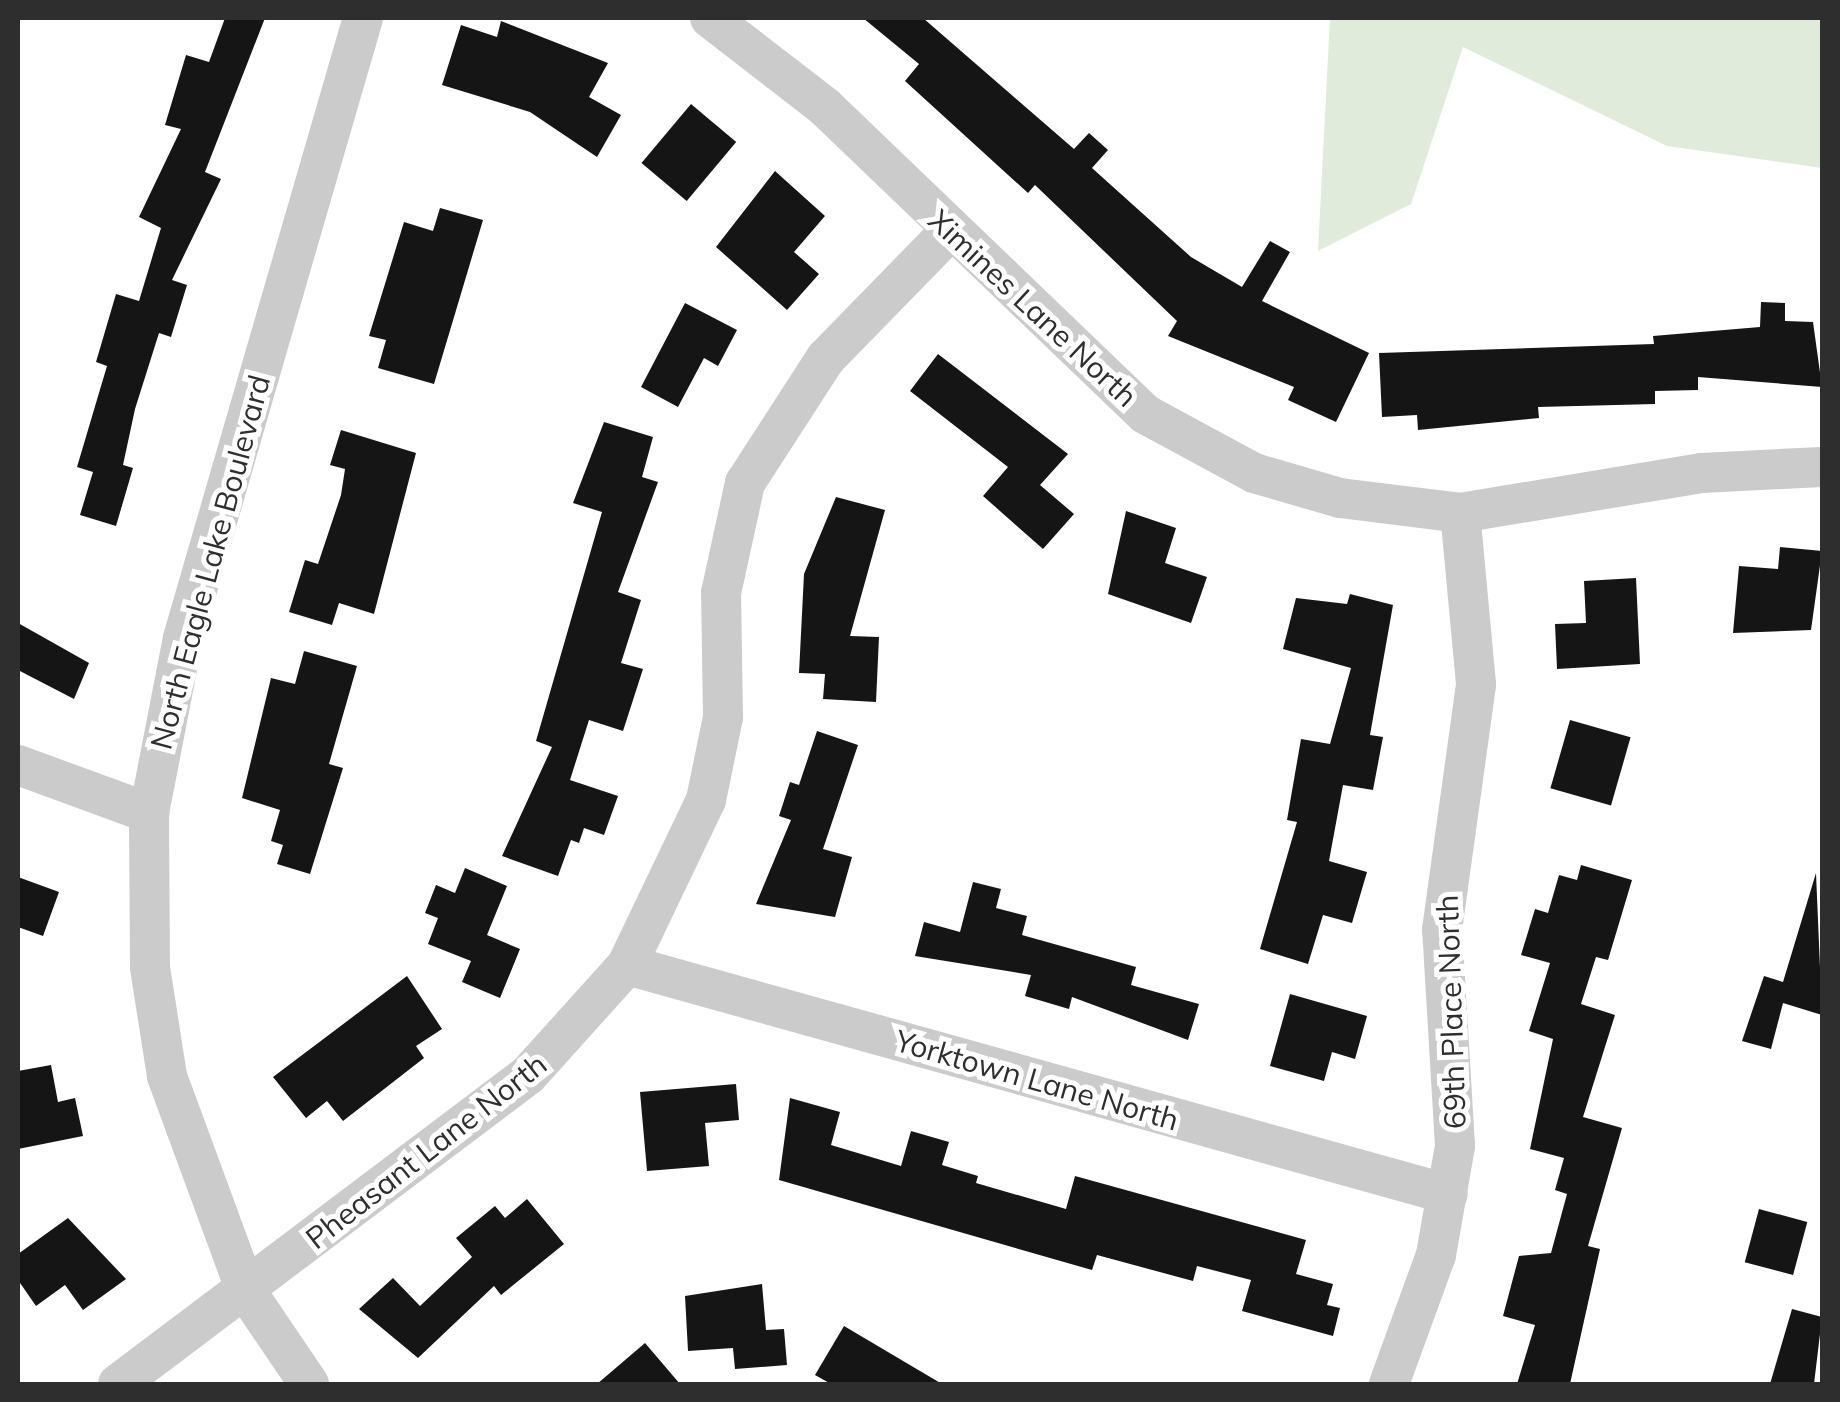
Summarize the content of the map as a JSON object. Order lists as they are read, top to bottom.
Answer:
{
  "streets": {
    "street": [
      "Ximines Lane North",
      "North Eagle Lake Boulevard",
      "69th Place North",
      "Yorktown Lane North",
      "Pheasant Lane North"
    ]
  },
  "crossings": [
    ["Ximines Lane North", "69th Place North"],
    ["Ximines Lane North", "Pheasant Lane North"],
    ["North Eagle Lake Boulevard", "Pheasant Lane North"],
    ["69th Place North", "Yorktown Lane North"],
    ["Yorktown Lane North", "Pheasant Lane North"]
  ]
}
